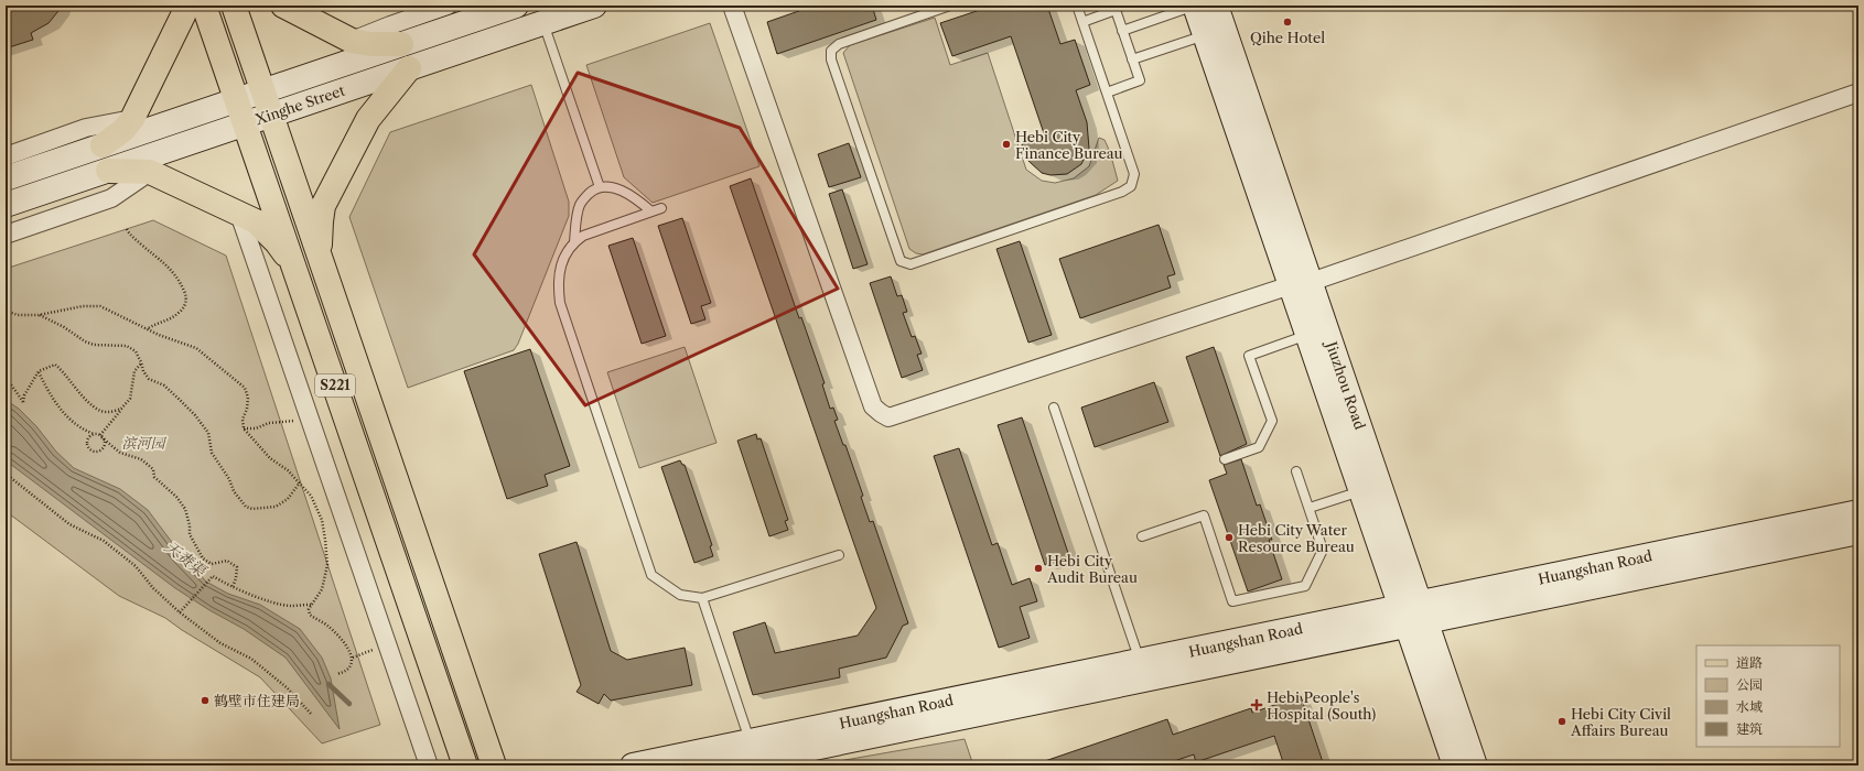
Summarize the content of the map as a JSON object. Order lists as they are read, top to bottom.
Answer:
{
  "streets": {
    "main road": ["S221"],
    "street": ["Xinghe Street", "Jiuzhou Road", "Huangshan Road"]
  },
  "crossings": [
    ["Xinghe Street", "S221"],
    ["Jiuzhou Road", "Huangshan Road"]
  ],
  "water": ["天赉渠"],
  "parks": ["滨河园"],
  "places": {
    "other": [
      "Qihe Hotel",
      "Hebi City Finance Bureau",
      "Hebi City Water Resource Bureau",
      "Hebi City Audit Bureau",
      "鹤壁市住建局",
      "Hebi City Civil Affairs Bureau"
    ],
    "health": ["Hebi People's Hospital (South)"]
  },
  "legend": [
    "道路",
    "公园",
    "水域",
    "建筑"
  ]
}
